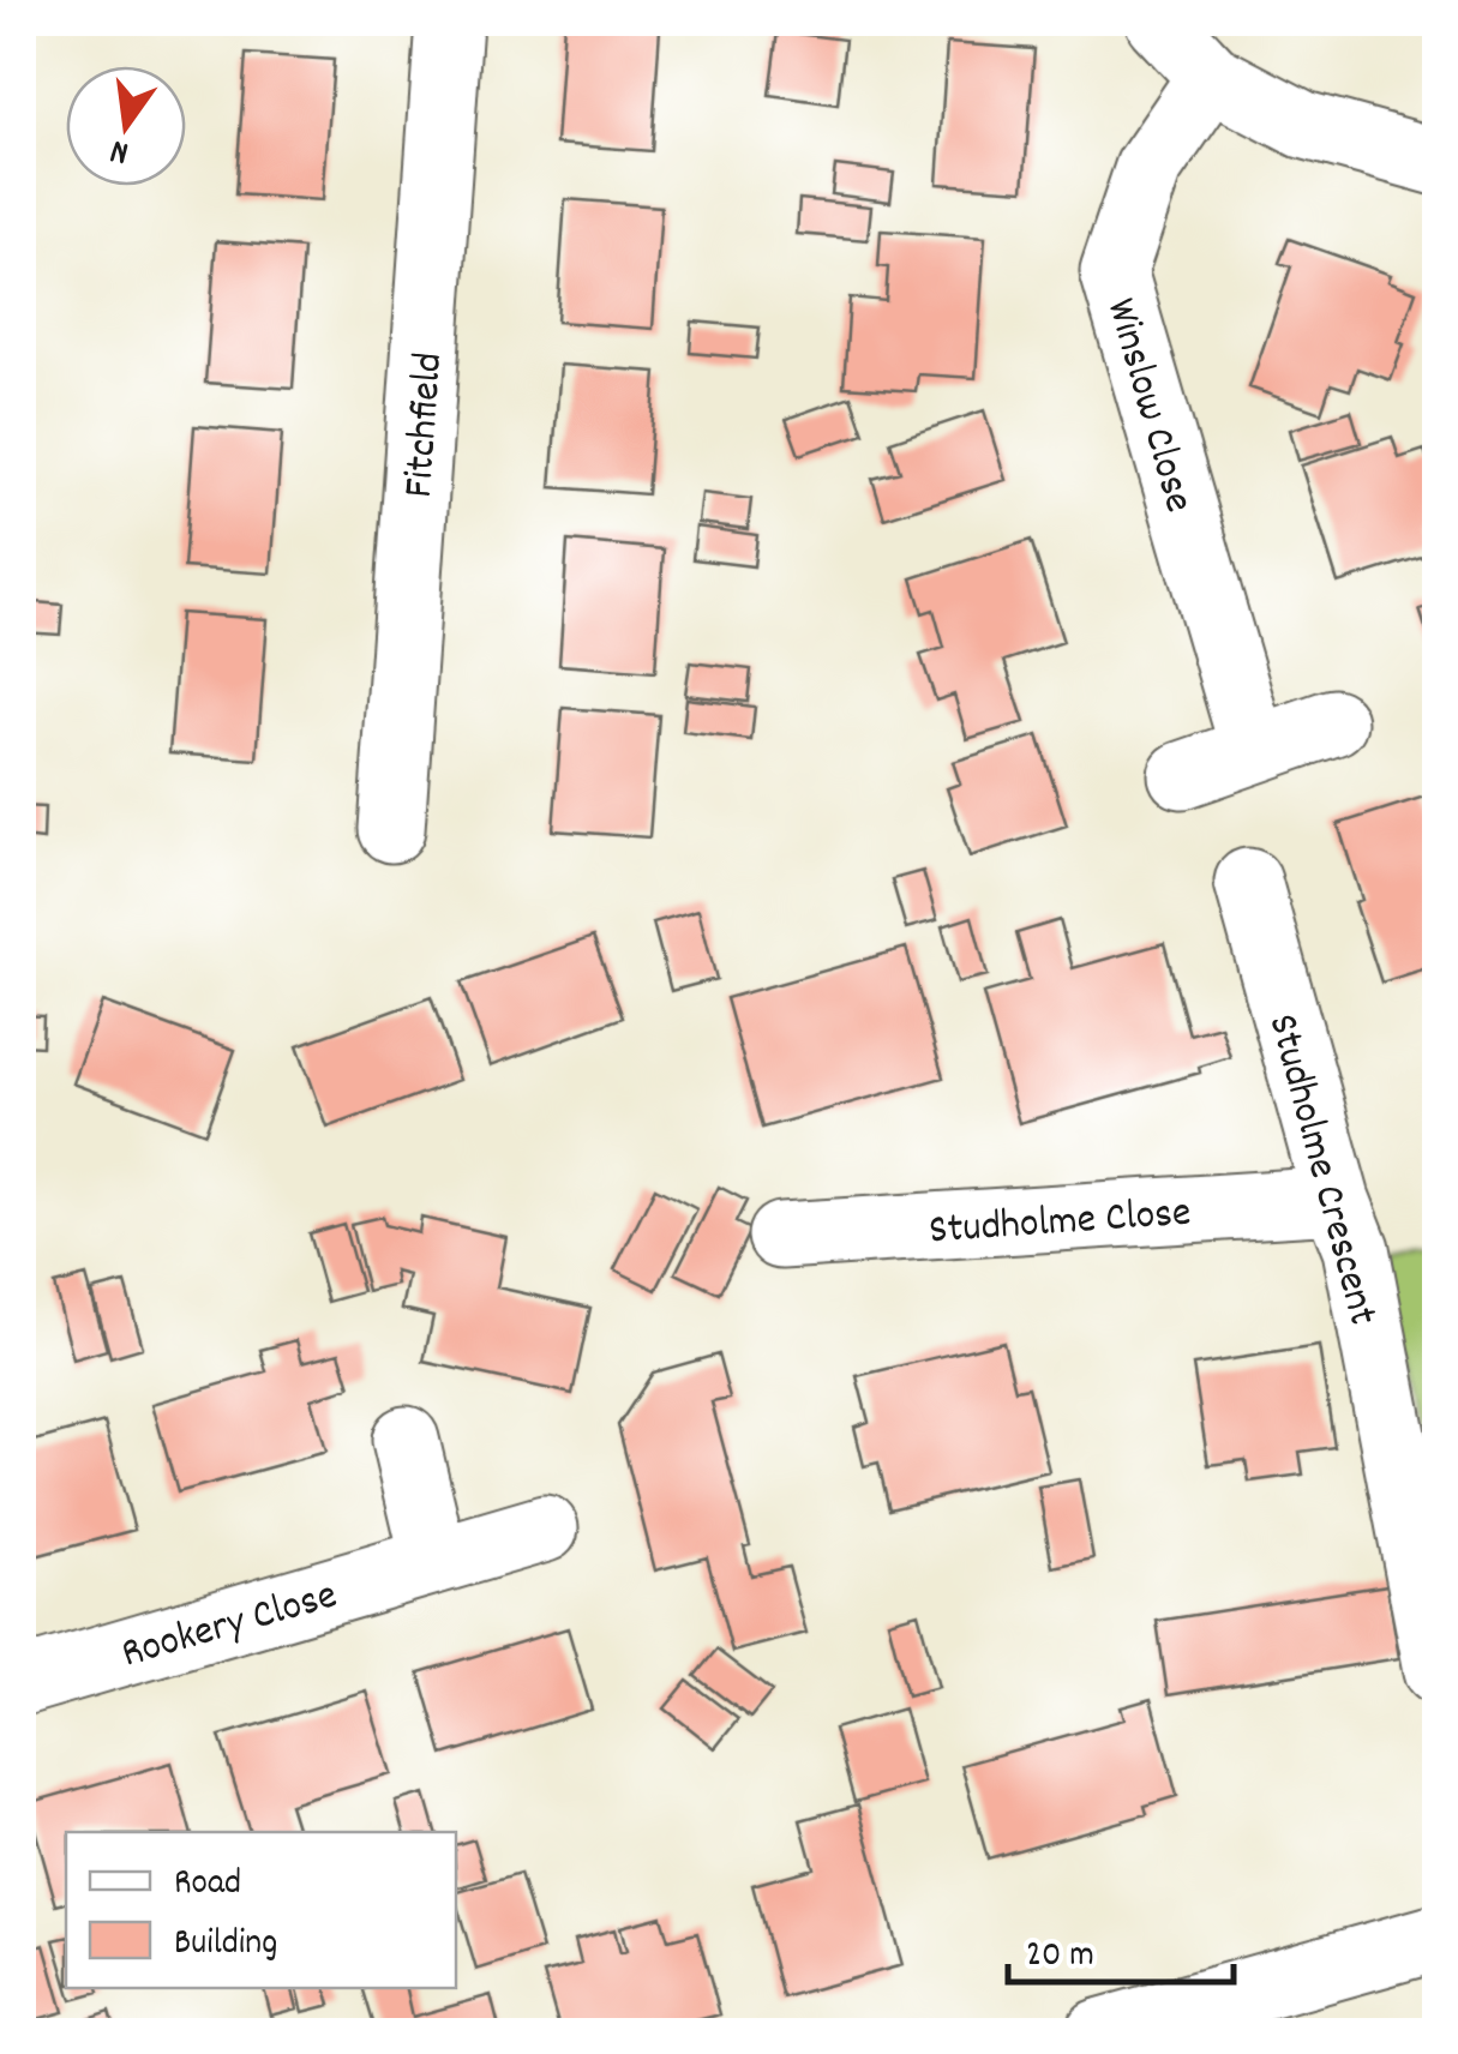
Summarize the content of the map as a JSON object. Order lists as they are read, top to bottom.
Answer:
{
  "streets": {
    "street": [
      "Winslow Close",
      "Fitchfield",
      "Studholme Crescent",
      "Studholme Close",
      "Rookery Close"
    ]
  },
  "crossings": [
    ["Studholme Crescent", "Studholme Close"]
  ],
  "legend": ["Road", "Building"],
  "scale_bar": "20 m",
  "north": "bottom"
}
